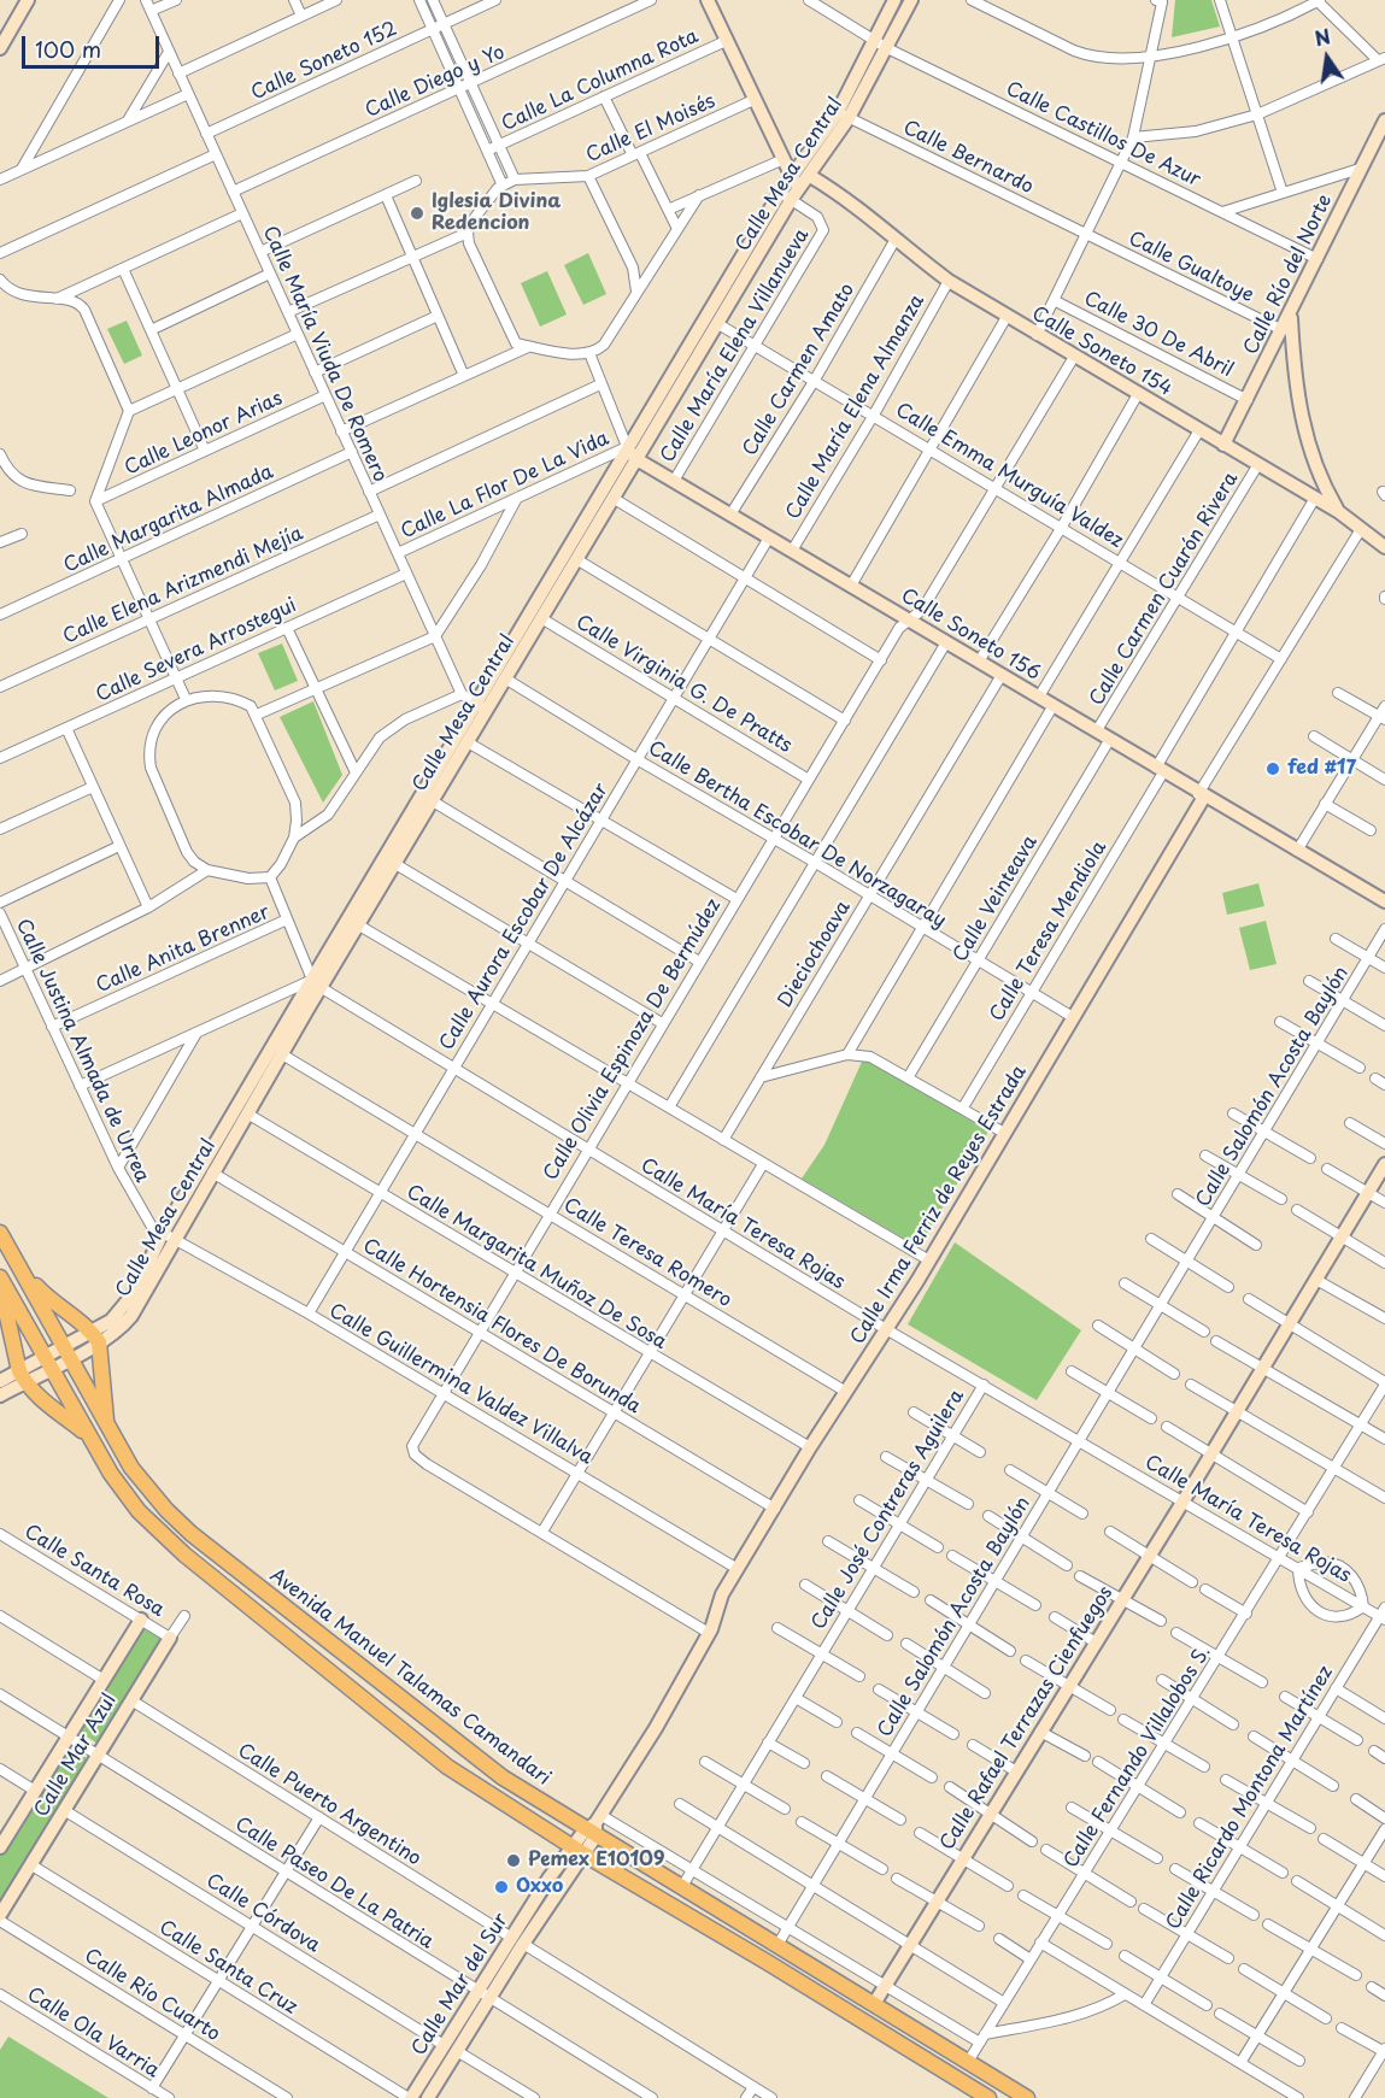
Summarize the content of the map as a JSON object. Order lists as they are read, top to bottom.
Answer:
{
  "streets": {
    "main road": ["Avenida Manuel Talamas Camandari"],
    "street": [
      "Calle Soneto 152",
      "Calle La Columna Rota",
      "Calle Diego y Yo",
      "Calle El Moisés",
      "Calle Castillos De Azur",
      "Calle Bernardo",
      "Calle Mesa Central",
      "Calle Gualtoye",
      "Calle Río del Norte",
      "Calle 30 De Abril",
      "Calle María Elena Villanueva",
      "Calle Soneto 154",
      "Calle María Viuda De Romero",
      "Calle Carmen Amato",
      "Calle María Elena Almanza",
      "Calle Leonor Arias",
      "Calle Emma Murguía Valdez",
      "Calle La Flor De La Vida",
      "Calle Margarita Almada",
      "Calle Elena Arizmendi Mejía",
      "Calle Carmen Cuarón Rivera",
      "Calle Soneto 156",
      "Calle Severa Arrostegui",
      "Calle Virginia G. De Pratts",
      "Calle Bertha Escobar De Norzagaray",
      "Calle Veinteava",
      "Calle Aurora Escobar De Alcázar",
      "Calle Teresa Mendiola",
      "Calle Anita Brenner",
      "Dieciochoava",
      "Calle Olivia Espinoza De Bermúdez",
      "Calle Justina Almada de Urrea",
      "Calle Salomón Acosta Baylón",
      "Calle Irma Ferriz de Reyes Estrada",
      "Calle María Teresa Rojas",
      "Calle Teresa Romero",
      "Calle Margarita Muñoz De Sosa",
      "Calle Hortensia Flores De Borunda",
      "Calle Guillermina Valdez Villalva",
      "Calle José Contreras Aguilera",
      "Calle Santa Rosa",
      "Calle Rafael Terrazas Cienfuegos",
      "Calle Mar Azul",
      "Calle Fernando Villalobos S.",
      "Calle Ricardo Montona Martínez",
      "Calle Puerto Argentino",
      "Calle Paseo De La Patria",
      "Calle Córdova",
      "Calle Santa Cruz",
      "Calle Mar del Sur",
      "Calle Río Cuarto",
      "Calle Ola Varria"
    ]
  },
  "crossings": [
    ["Calle Soneto 152", "Calle María Viuda De Romero"],
    ["Calle Diego y Yo", "Calle María Viuda De Romero"],
    ["Calle Castillos De Azur", "Calle Mesa Central"],
    ["Calle Castillos De Azur", "Calle Río del Norte"],
    ["Calle Bernardo", "Calle Mesa Central"],
    ["Calle Bernardo", "Calle Gualtoye"],
    ["Calle Mesa Central", "Calle María Elena Villanueva"],
    ["Calle Mesa Central", "Calle Soneto 154"],
    ["Calle Mesa Central", "Calle María Viuda De Romero"],
    ["Calle Mesa Central", "Calle Emma Murguía Valdez"],
    ["Calle Mesa Central", "Calle La Flor De La Vida"],
    ["Calle Mesa Central", "Calle Soneto 156"],
    ["Calle Mesa Central", "Calle Virginia G. De Pratts"],
    ["Calle Mesa Central", "Calle Bertha Escobar De Norzagaray"],
    ["Calle Mesa Central", "Calle Justina Almada de Urrea"],
    ["Calle Mesa Central", "Calle María Teresa Rojas"],
    ["Calle Mesa Central", "Calle Teresa Romero"],
    ["Calle Mesa Central", "Calle Margarita Muñoz De Sosa"],
    ["Calle Mesa Central", "Calle Hortensia Flores De Borunda"],
    ["Calle Mesa Central", "Calle Guillermina Valdez Villalva"],
    ["Calle Mesa Central", "Avenida Manuel Talamas Camandari"],
    ["Calle Gualtoye", "Calle Río del Norte"],
    ["Calle Río del Norte", "Calle 30 De Abril"],
    ["Calle Río del Norte", "Calle Soneto 154"],
    ["Calle María Elena Villanueva", "Calle Emma Murguía Valdez"],
    ["Calle María Elena Villanueva", "Calle Soneto 156"],
    ["Calle Soneto 154", "Calle Carmen Amato"],
    ["Calle Soneto 154", "Calle María Elena Almanza"],
    ["Calle Soneto 154", "Calle Carmen Cuarón Rivera"],
    ["Calle Soneto 154", "Calle Teresa Mendiola"],
    ["Calle Soneto 154", "Calle Olivia Espinoza De Bermúdez"],
    ["Calle María Viuda De Romero", "Calle Leonor Arias"],
    ["Calle María Viuda De Romero", "Calle La Flor De La Vida"],
    ["Calle María Viuda De Romero", "Calle Margarita Almada"],
    ["Calle María Viuda De Romero", "Calle Elena Arizmendi Mejía"],
    ["Calle María Viuda De Romero", "Calle Severa Arrostegui"],
    ["Calle Carmen Amato", "Calle Emma Murguía Valdez"],
    ["Calle Carmen Amato", "Calle Soneto 156"],
    ["Calle María Elena Almanza", "Calle Emma Murguía Valdez"],
    ["Calle María Elena Almanza", "Calle Soneto 156"],
    ["Calle Emma Murguía Valdez", "Calle Carmen Cuarón Rivera"],
    ["Calle Emma Murguía Valdez", "Calle Teresa Mendiola"],
    ["Calle Emma Murguía Valdez", "Calle Olivia Espinoza De Bermúdez"],
    ["Calle La Flor De La Vida", "Calle Soneto 156"],
    ["Calle Carmen Cuarón Rivera", "Calle Soneto 156"],
    ["Calle Soneto 156", "Calle Veinteava"],
    ["Calle Soneto 156", "Calle Aurora Escobar De Alcázar"],
    ["Calle Soneto 156", "Calle Teresa Mendiola"],
    ["Calle Soneto 156", "Dieciochoava"],
    ["Calle Soneto 156", "Calle Olivia Espinoza De Bermúdez"],
    ["Calle Soneto 156", "Calle Irma Ferriz de Reyes Estrada"],
    ["Calle Virginia G. De Pratts", "Calle Aurora Escobar De Alcázar"],
    ["Calle Virginia G. De Pratts", "Calle Olivia Espinoza De Bermúdez"],
    ["Calle Bertha Escobar De Norzagaray", "Calle Veinteava"],
    ["Calle Bertha Escobar De Norzagaray", "Calle Aurora Escobar De Alcázar"],
    ["Calle Bertha Escobar De Norzagaray", "Calle Teresa Mendiola"],
    ["Calle Bertha Escobar De Norzagaray", "Dieciochoava"],
    ["Calle Bertha Escobar De Norzagaray", "Calle Olivia Espinoza De Bermúdez"],
    ["Calle Bertha Escobar De Norzagaray", "Calle Irma Ferriz de Reyes Estrada"],
    ["Calle Veinteava", "Calle Irma Ferriz de Reyes Estrada"],
    ["Calle Aurora Escobar De Alcázar", "Calle María Teresa Rojas"],
    ["Calle Aurora Escobar De Alcázar", "Calle Teresa Romero"],
    ["Calle Aurora Escobar De Alcázar", "Calle Margarita Muñoz De Sosa"],
    ["Calle Aurora Escobar De Alcázar", "Calle Hortensia Flores De Borunda"],
    ["Calle Aurora Escobar De Alcázar", "Calle Guillermina Valdez Villalva"],
    ["Calle Teresa Mendiola", "Calle Irma Ferriz de Reyes Estrada"],
    ["Calle Anita Brenner", "Calle Justina Almada de Urrea"],
    ["Dieciochoava", "Calle Irma Ferriz de Reyes Estrada"],
    ["Calle Olivia Espinoza De Bermúdez", "Calle Irma Ferriz de Reyes Estrada"],
    ["Calle Olivia Espinoza De Bermúdez", "Calle María Teresa Rojas"],
    ["Calle Olivia Espinoza De Bermúdez", "Calle Teresa Romero"],
    ["Calle Olivia Espinoza De Bermúdez", "Calle Margarita Muñoz De Sosa"],
    ["Calle Olivia Espinoza De Bermúdez", "Calle Hortensia Flores De Borunda"],
    ["Calle Olivia Espinoza De Bermúdez", "Calle Guillermina Valdez Villalva"],
    ["Calle Olivia Espinoza De Bermúdez", "Calle Mar del Sur"],
    ["Calle Justina Almada de Urrea", "Calle Guillermina Valdez Villalva"],
    ["Calle Salomón Acosta Baylón", "Calle María Teresa Rojas"],
    ["Calle Salomón Acosta Baylón", "Avenida Manuel Talamas Camandari"],
    ["Calle Irma Ferriz de Reyes Estrada", "Calle María Teresa Rojas"],
    ["Calle Irma Ferriz de Reyes Estrada", "Calle Teresa Romero"],
    ["Calle Irma Ferriz de Reyes Estrada", "Calle Margarita Muñoz De Sosa"],
    ["Calle Irma Ferriz de Reyes Estrada", "Calle Hortensia Flores De Borunda"],
    ["Calle Irma Ferriz de Reyes Estrada", "Calle Guillermina Valdez Villalva"],
    ["Calle Irma Ferriz de Reyes Estrada", "Calle Mar del Sur"],
    ["Calle María Teresa Rojas", "Calle José Contreras Aguilera"],
    ["Calle María Teresa Rojas", "Calle Rafael Terrazas Cienfuegos"],
    ["Calle María Teresa Rojas", "Calle Fernando Villalobos S."],
    ["Calle María Teresa Rojas", "Calle Ricardo Montona Martínez"],
    ["Calle José Contreras Aguilera", "Avenida Manuel Talamas Camandari"],
    ["Calle Santa Rosa", "Calle Mar Azul"],
    ["Avenida Manuel Talamas Camandari", "Calle Rafael Terrazas Cienfuegos"],
    ["Avenida Manuel Talamas Camandari", "Calle Fernando Villalobos S."],
    ["Avenida Manuel Talamas Camandari", "Calle Mar del Sur"],
    ["Calle Mar Azul", "Calle Puerto Argentino"],
    ["Calle Mar Azul", "Calle Paseo De La Patria"],
    ["Calle Mar Azul", "Calle Córdova"],
    ["Calle Mar Azul", "Calle Santa Cruz"],
    ["Calle Puerto Argentino", "Calle Mar del Sur"],
    ["Calle Paseo De La Patria", "Calle Mar del Sur"],
    ["Calle Córdova", "Calle Mar del Sur"],
    ["Calle Santa Cruz", "Calle Mar del Sur"]
  ],
  "places": [
    "Iglesia Divina Redencion",
    "fed #17",
    "Pemex E10109",
    "Oxxo"
  ],
  "scale_bar": "100 m",
  "north": "top"
}
